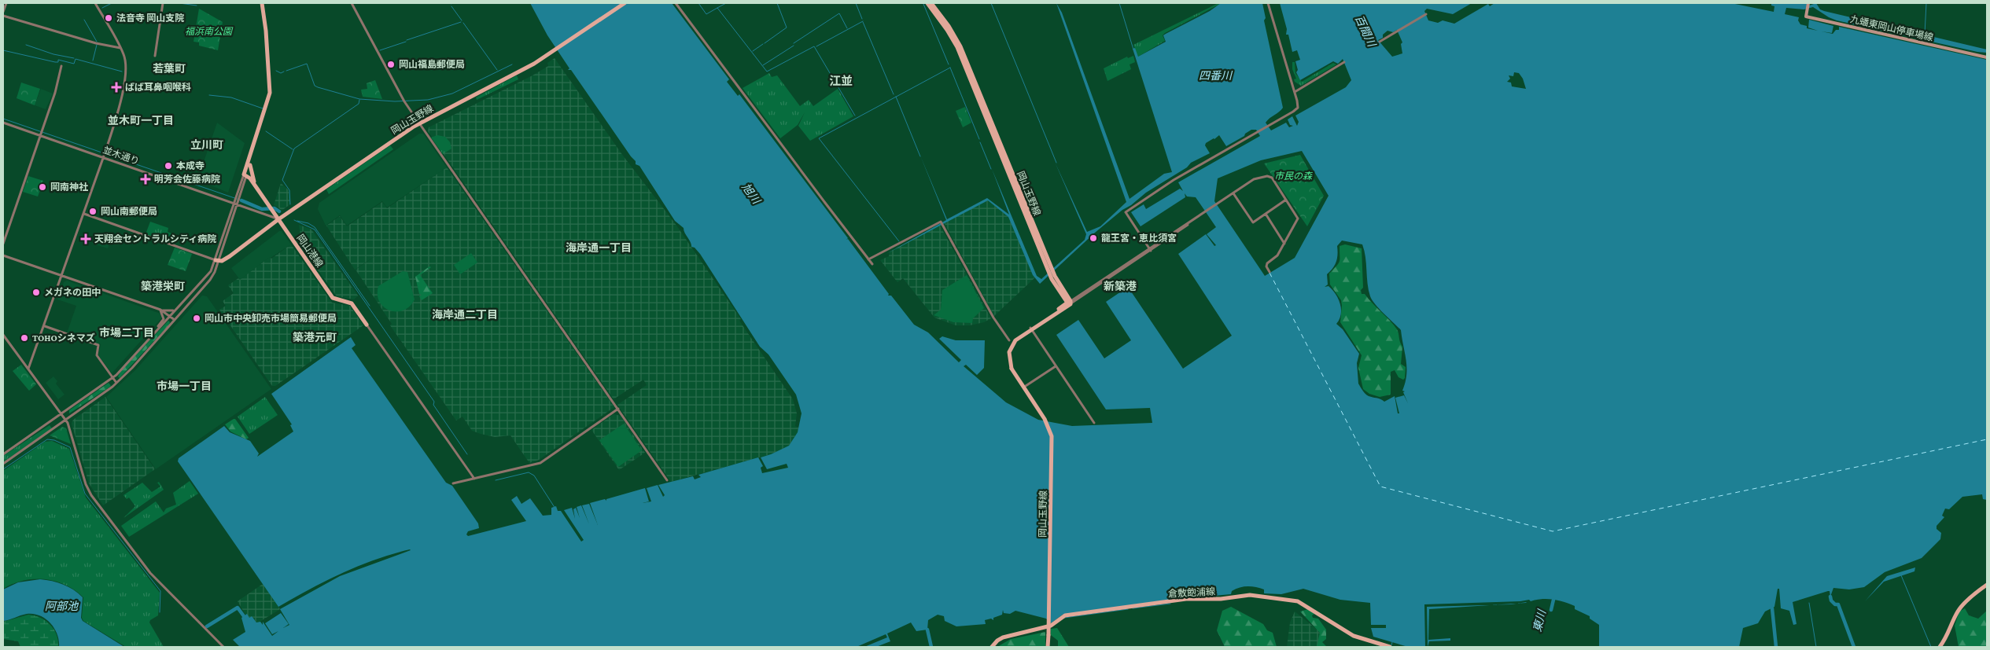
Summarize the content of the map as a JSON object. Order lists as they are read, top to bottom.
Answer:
{
  "streets": {
    "main road": [
      "九蟠東岡山停車場線",
      "岡山玉野線",
      "岡山港線",
      "倉敷飽浦線"
    ],
    "street": ["並木通り"]
  },
  "crossings": [
    ["岡山玉野線", "並木通り"],
    ["岡山玉野線", "岡山港線"],
    ["並木通り", "岡山港線"]
  ],
  "districts": [
    "若葉町",
    "江並",
    "並木町一丁目",
    "立川町",
    "海岸通一丁目",
    "築港栄町",
    "新築港",
    "海岸通二丁目",
    "市場二丁目",
    "築港元町",
    "市場一丁目"
  ],
  "water": [
    "百間川",
    "四番川",
    "旭川",
    "阿部池",
    "東川"
  ],
  "parks": ["福浜南公園", "市民の森"],
  "places": {
    "other": [
      "法音寺 岡山支院",
      "岡山福島郵便局",
      "本成寺",
      "岡南神社",
      "岡山南郵便局",
      "龍王宮・恵比須宮",
      "メガネの田中",
      "岡山市中央卸売市場簡易郵便局",
      "TOHOシネマズ"
    ],
    "health": ["ばば耳鼻咽喉科", "明芳会佐藤病院", "天翔会セントラルシティ病院"]
  }
}
